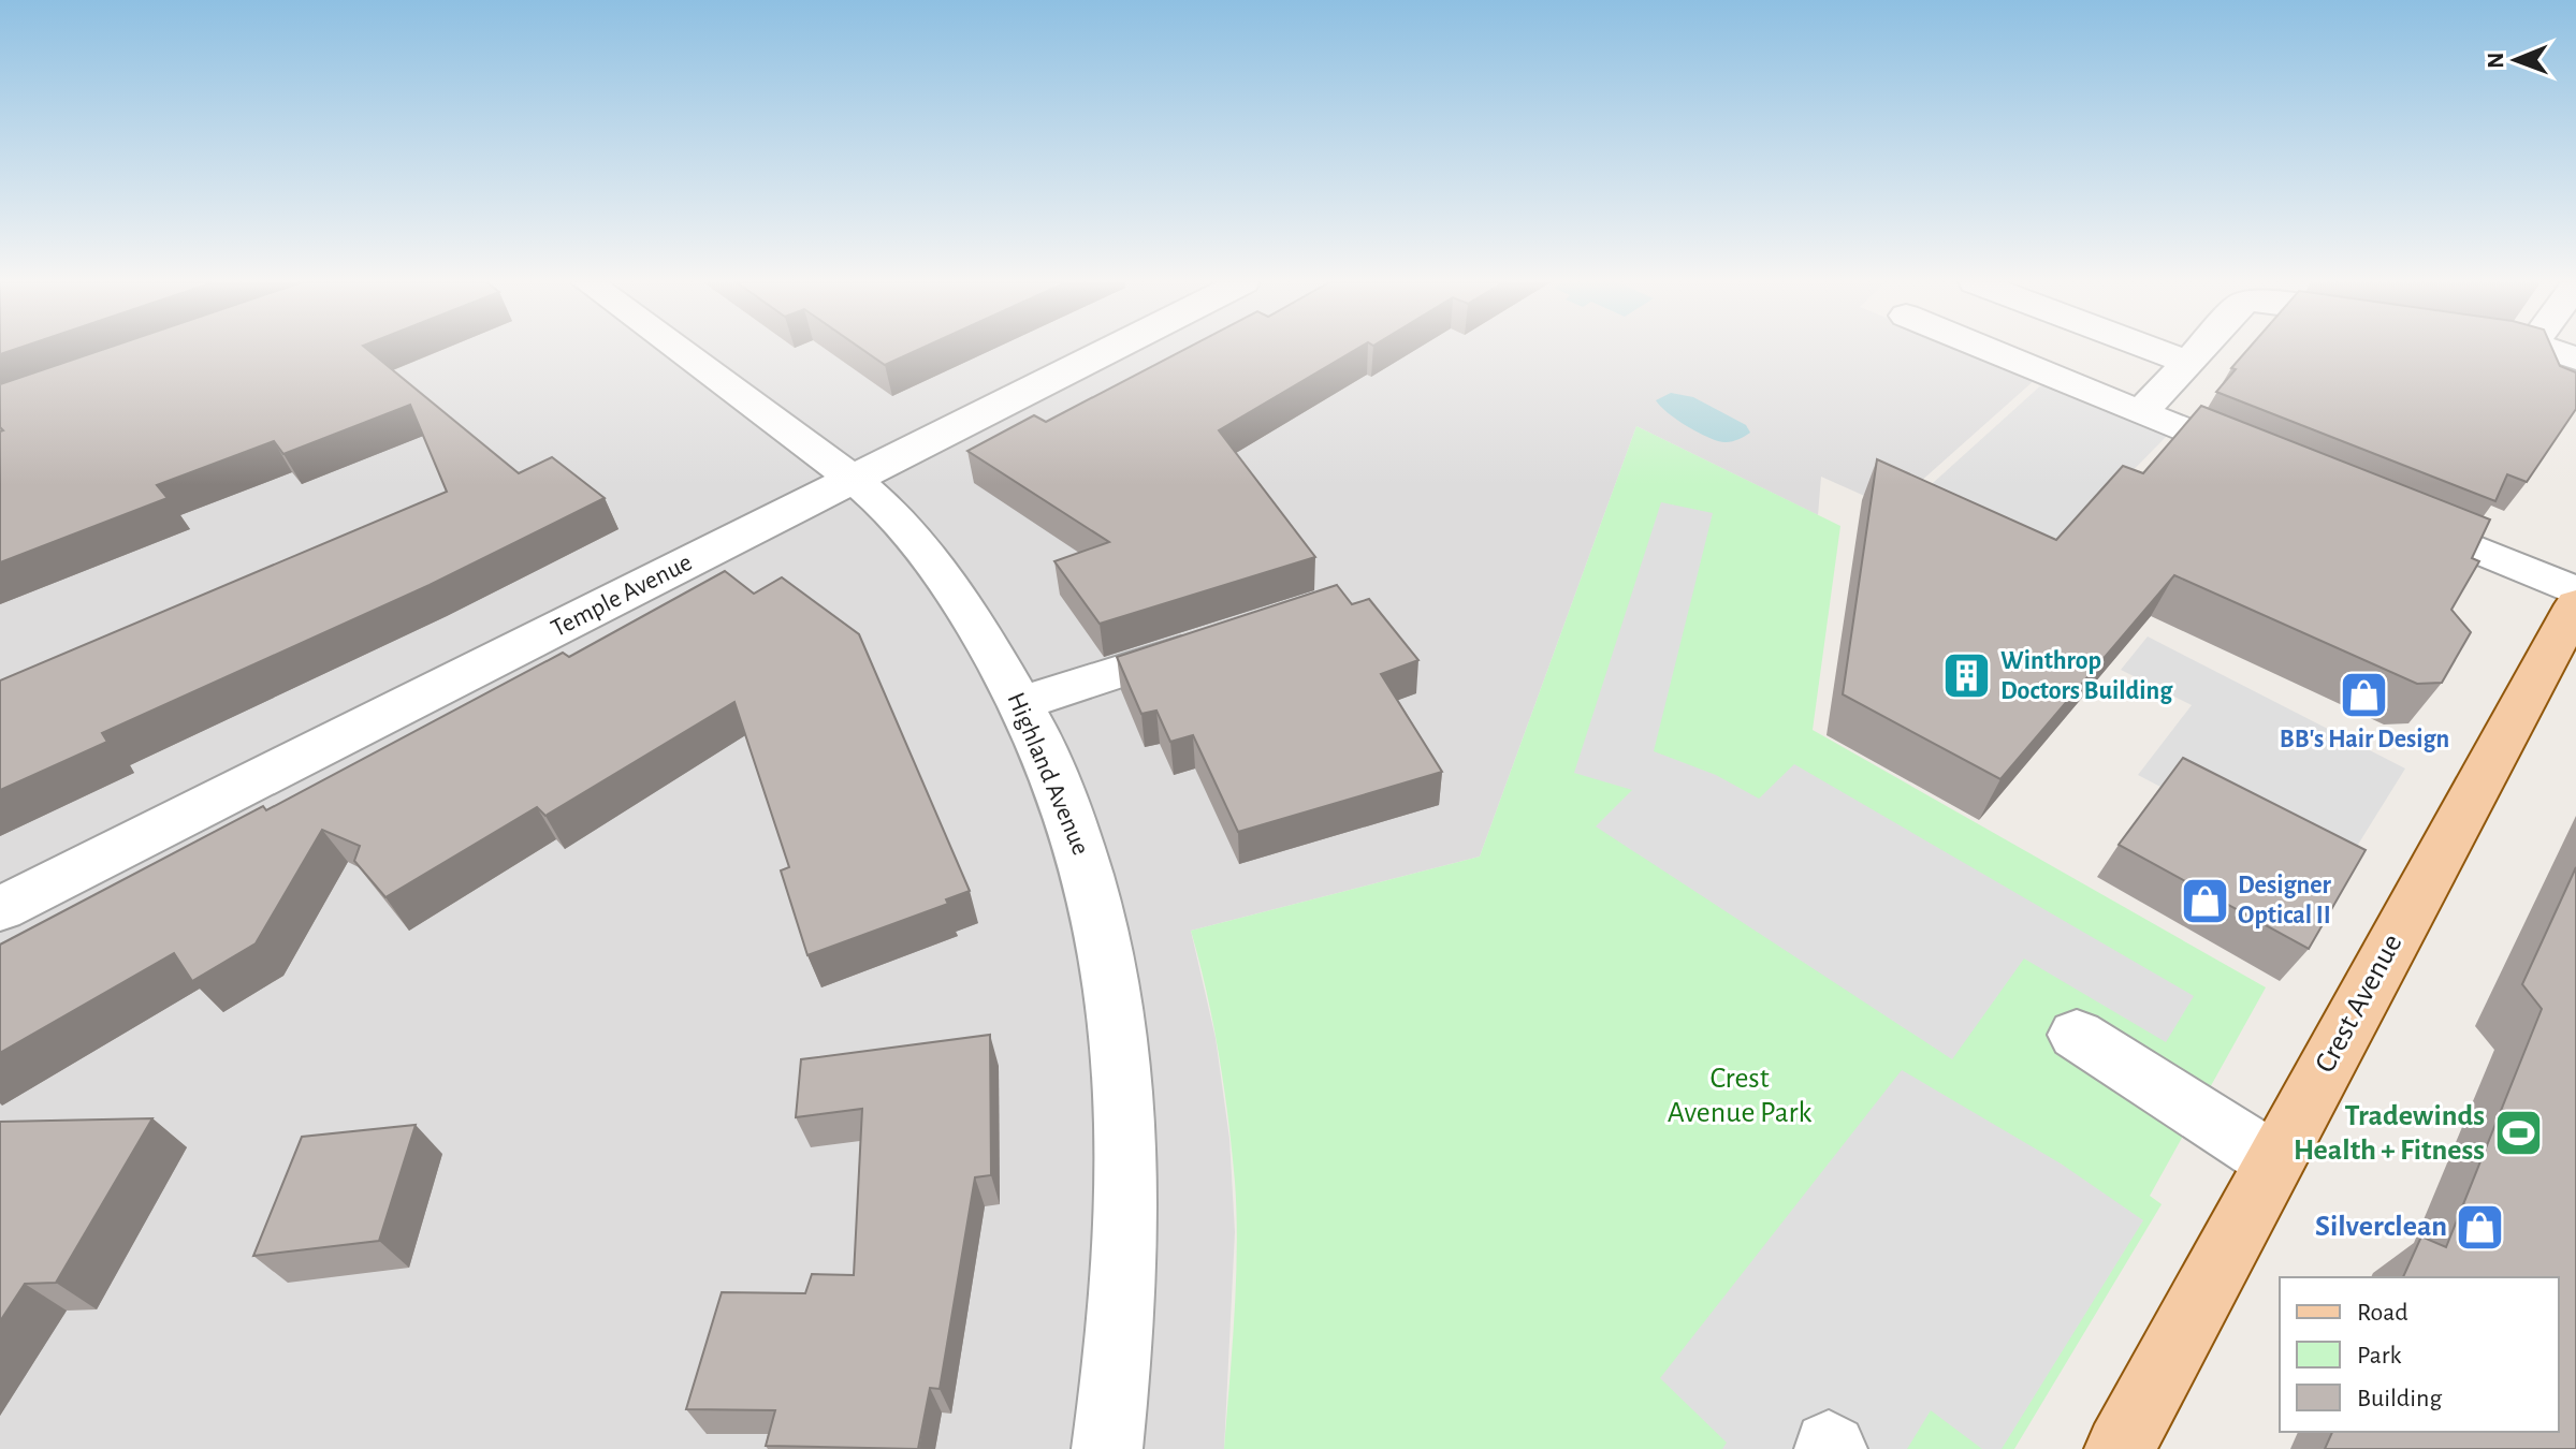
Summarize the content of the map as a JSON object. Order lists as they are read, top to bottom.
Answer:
{
  "streets": {
    "main road": ["Crest Avenue"],
    "street": ["Temple Avenue", "Highland Avenue"]
  },
  "crossings": [
    ["Temple Avenue", "Highland Avenue"]
  ],
  "parks": ["Crest Avenue Park"],
  "places": {
    "building": ["Winthrop Doctors Building"],
    "shop": ["BB's Hair Design", "Designer Optical II", "Silverclean"],
    "sports": ["Tradewinds Health + Fitness"]
  },
  "legend": ["Road", "Park", "Building"],
  "north": "left"
}
